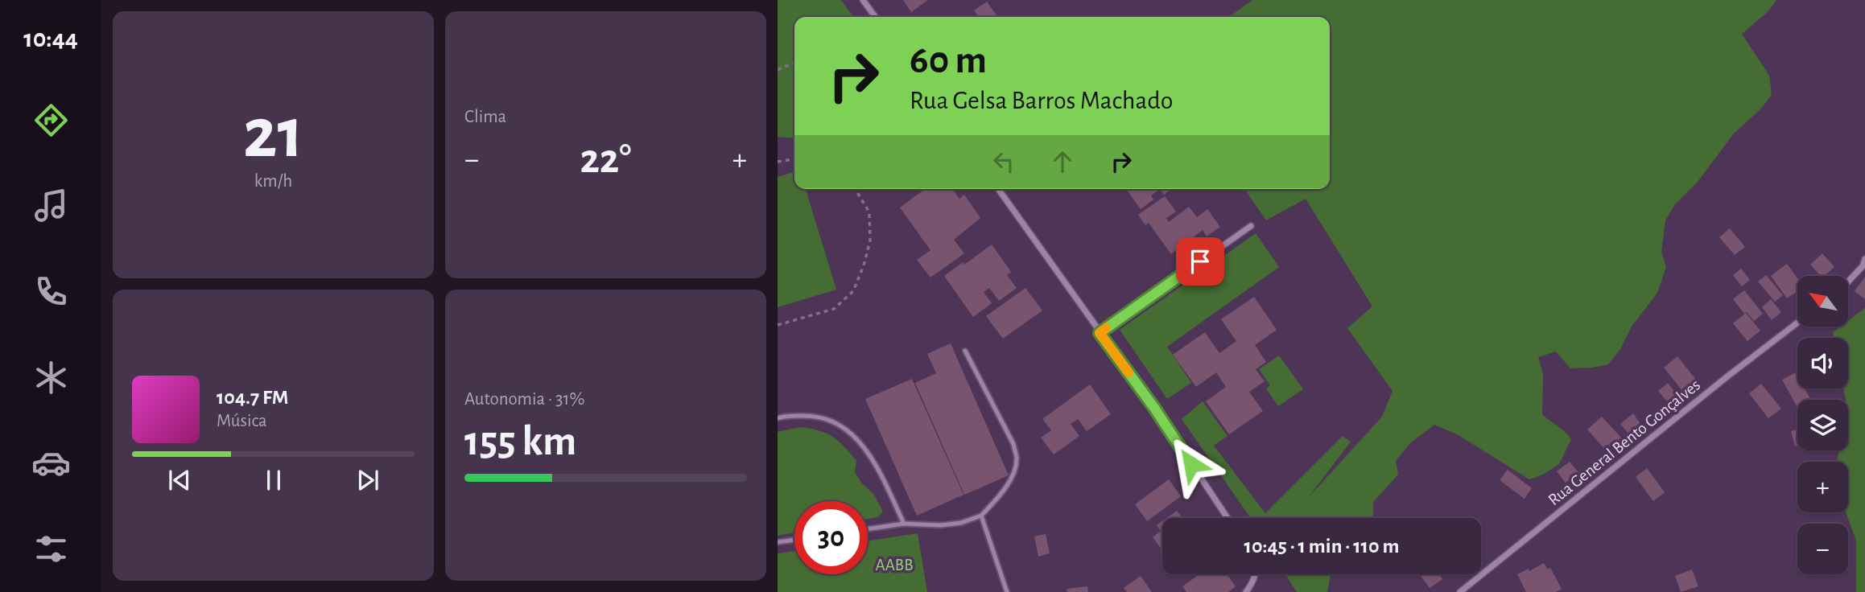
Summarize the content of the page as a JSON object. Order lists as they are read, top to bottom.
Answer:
{
  "streets": {
    "street": ["Rua General Bento Gonçalves"]
  },
  "parks": ["AABB"],
  "north": "top left",
  "page": {
    "tabs": "10:44",
    "tile": [
      ["21", "km/h"],
      "Clima",
      ["Autonomia · 31%", "155 km"]
    ],
    "turn": ["60 m", "Rua Gelsa Barros Machado"],
    "heat": ["−", "22°", "+"],
    "map_buttons": ["+", "−"],
    "song": ["104.7 FM", "Música"],
    "limit": "30",
    "trip": "10:45 · 1 min · 110 m"
  }
}
